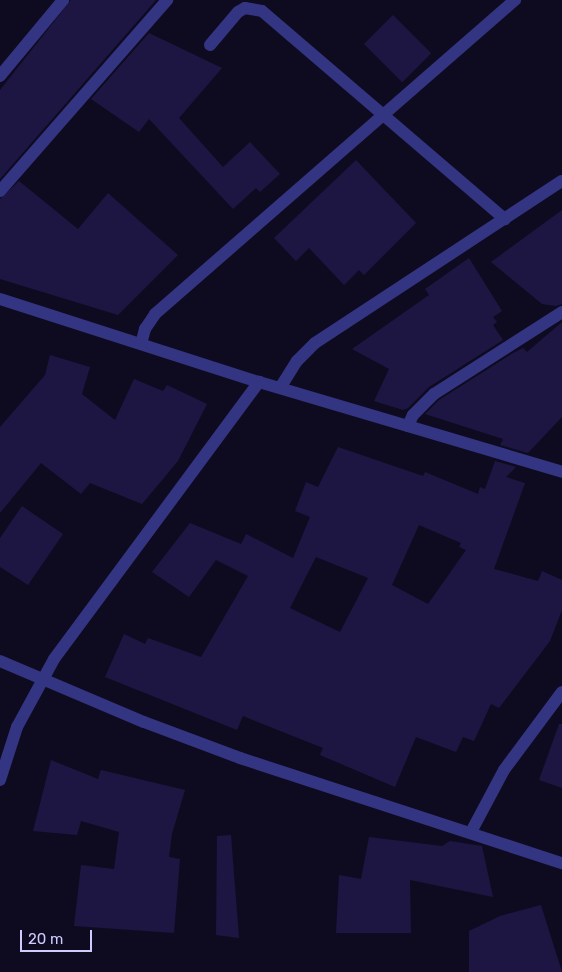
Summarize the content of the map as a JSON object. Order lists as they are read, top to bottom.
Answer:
{
  "scale_bar": "20 m"
}
